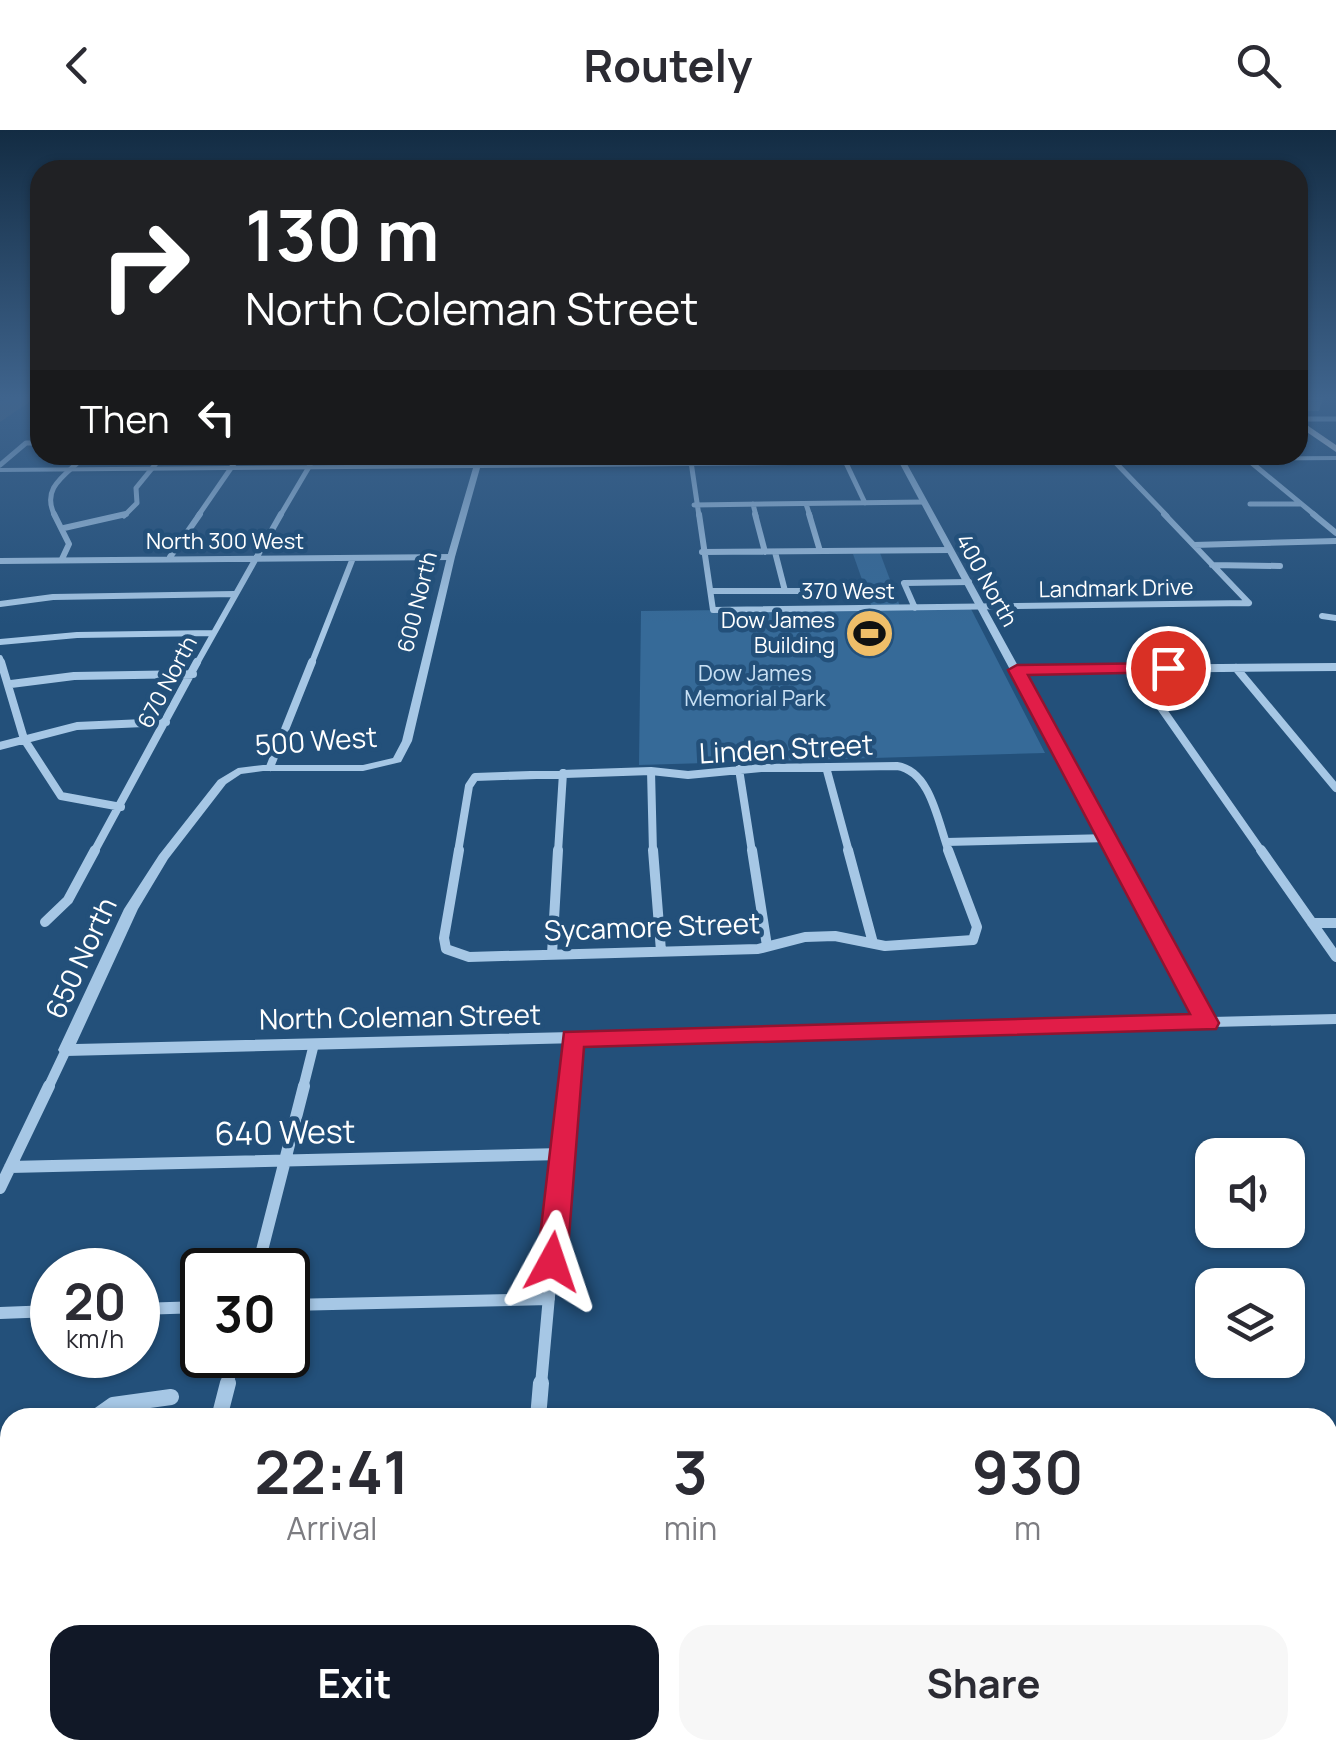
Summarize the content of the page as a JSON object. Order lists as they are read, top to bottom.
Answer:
{
  "streets": {
    "street": [
      "North 300 West",
      "400 North",
      "Landmark Drive",
      "370 West",
      "600 North",
      "670 North",
      "500 West",
      "Linden Street",
      "Sycamore Street",
      "650 North",
      "North Coleman Street",
      "640 West"
    ]
  },
  "crossings": [
    ["North 300 West", "600 North"],
    ["North 300 West", "670 North"],
    ["400 North", "Landmark Drive"],
    ["400 North", "370 West"],
    ["400 North", "North Coleman Street"],
    ["Landmark Drive", "370 West"],
    ["600 North", "500 West"],
    ["500 West", "650 North"],
    ["Linden Street", "Sycamore Street"],
    ["650 North", "North Coleman Street"],
    ["650 North", "640 West"]
  ],
  "parks": ["Dow James Memorial Park"],
  "places": {
    "sports": ["Dow James Building"]
  },
  "page": {
    "header": "Routely",
    "turn": ["130 m", "North Coleman Street"],
    "then": "Then",
    "speed": "20 km/h",
    "limit": "30",
    "eta": [
      "22:41",
      "Arrival",
      "3",
      "min",
      "930",
      "m"
    ],
    "buttons": ["Exit", "Share"]
  }
}
